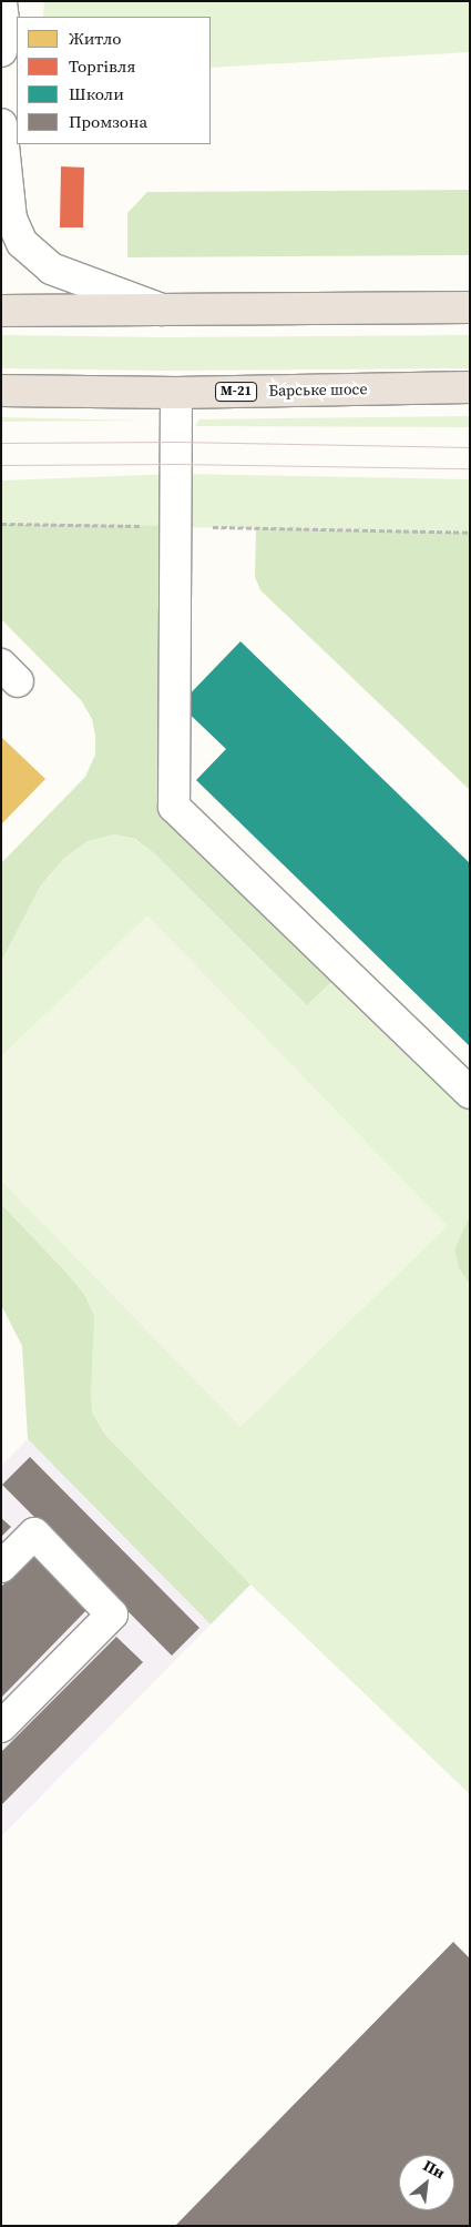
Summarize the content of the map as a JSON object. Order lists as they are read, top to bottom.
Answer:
{
  "streets": {
    "highway": ["Барське шосе", "М-21"]
  },
  "legend": [
    "Житло",
    "Торгівля",
    "Школи",
    "Промзона"
  ],
  "north": "top right"
}
